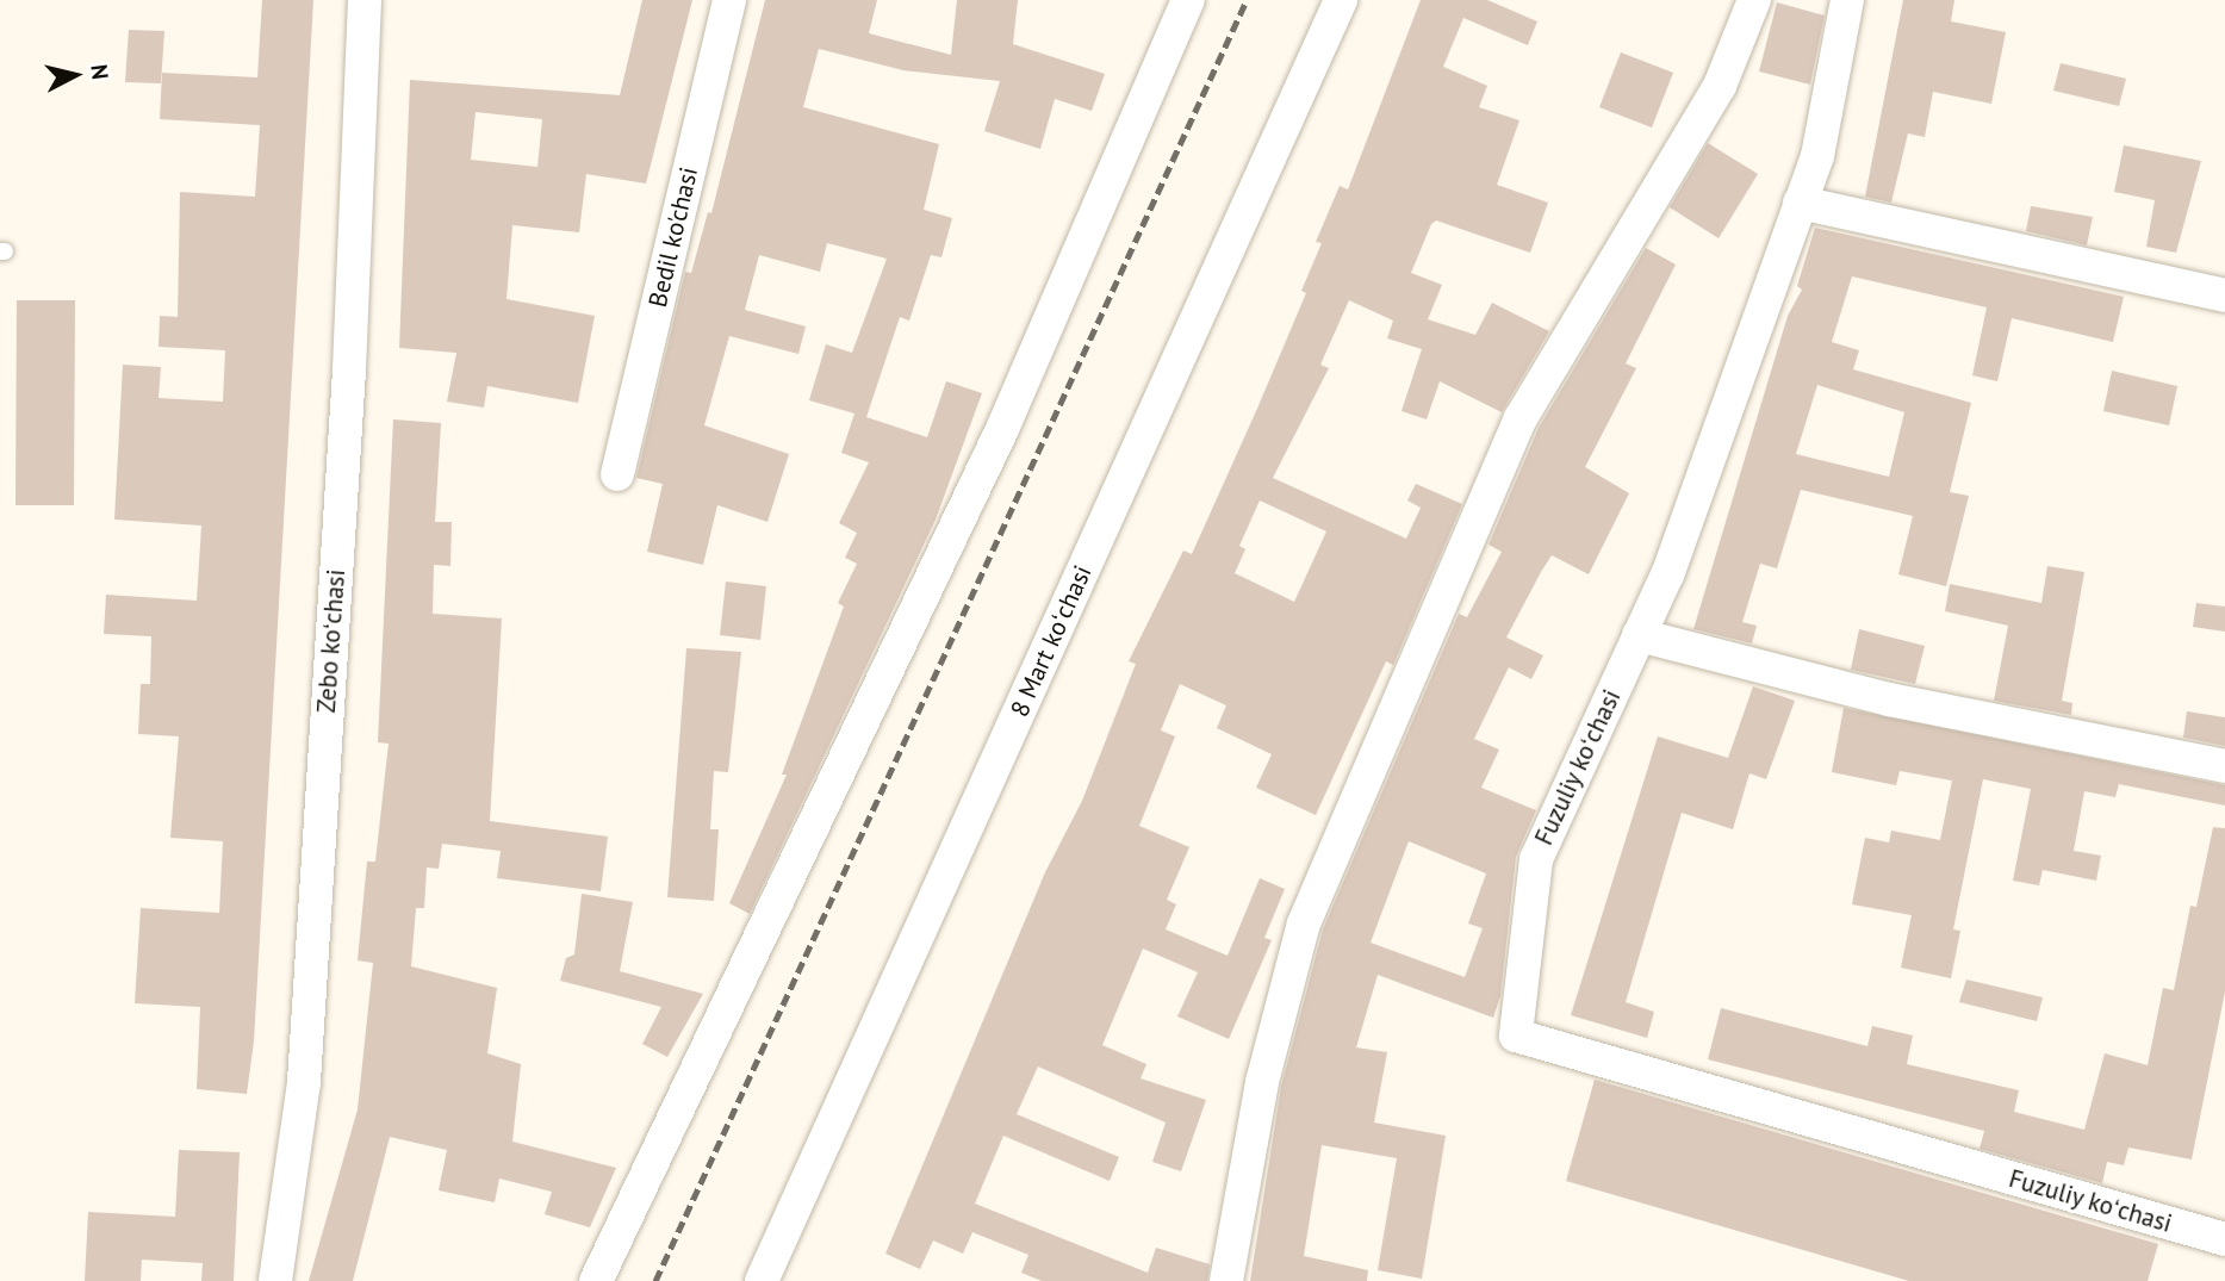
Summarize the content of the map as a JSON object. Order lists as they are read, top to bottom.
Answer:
{
  "streets": {
    "street": [
      "Bedil ko'chasi",
      "Zebo koʻchasi",
      "8 Mart koʻchasi",
      "Fuzuliy koʻchasi"
    ]
  },
  "north": "right"
}
